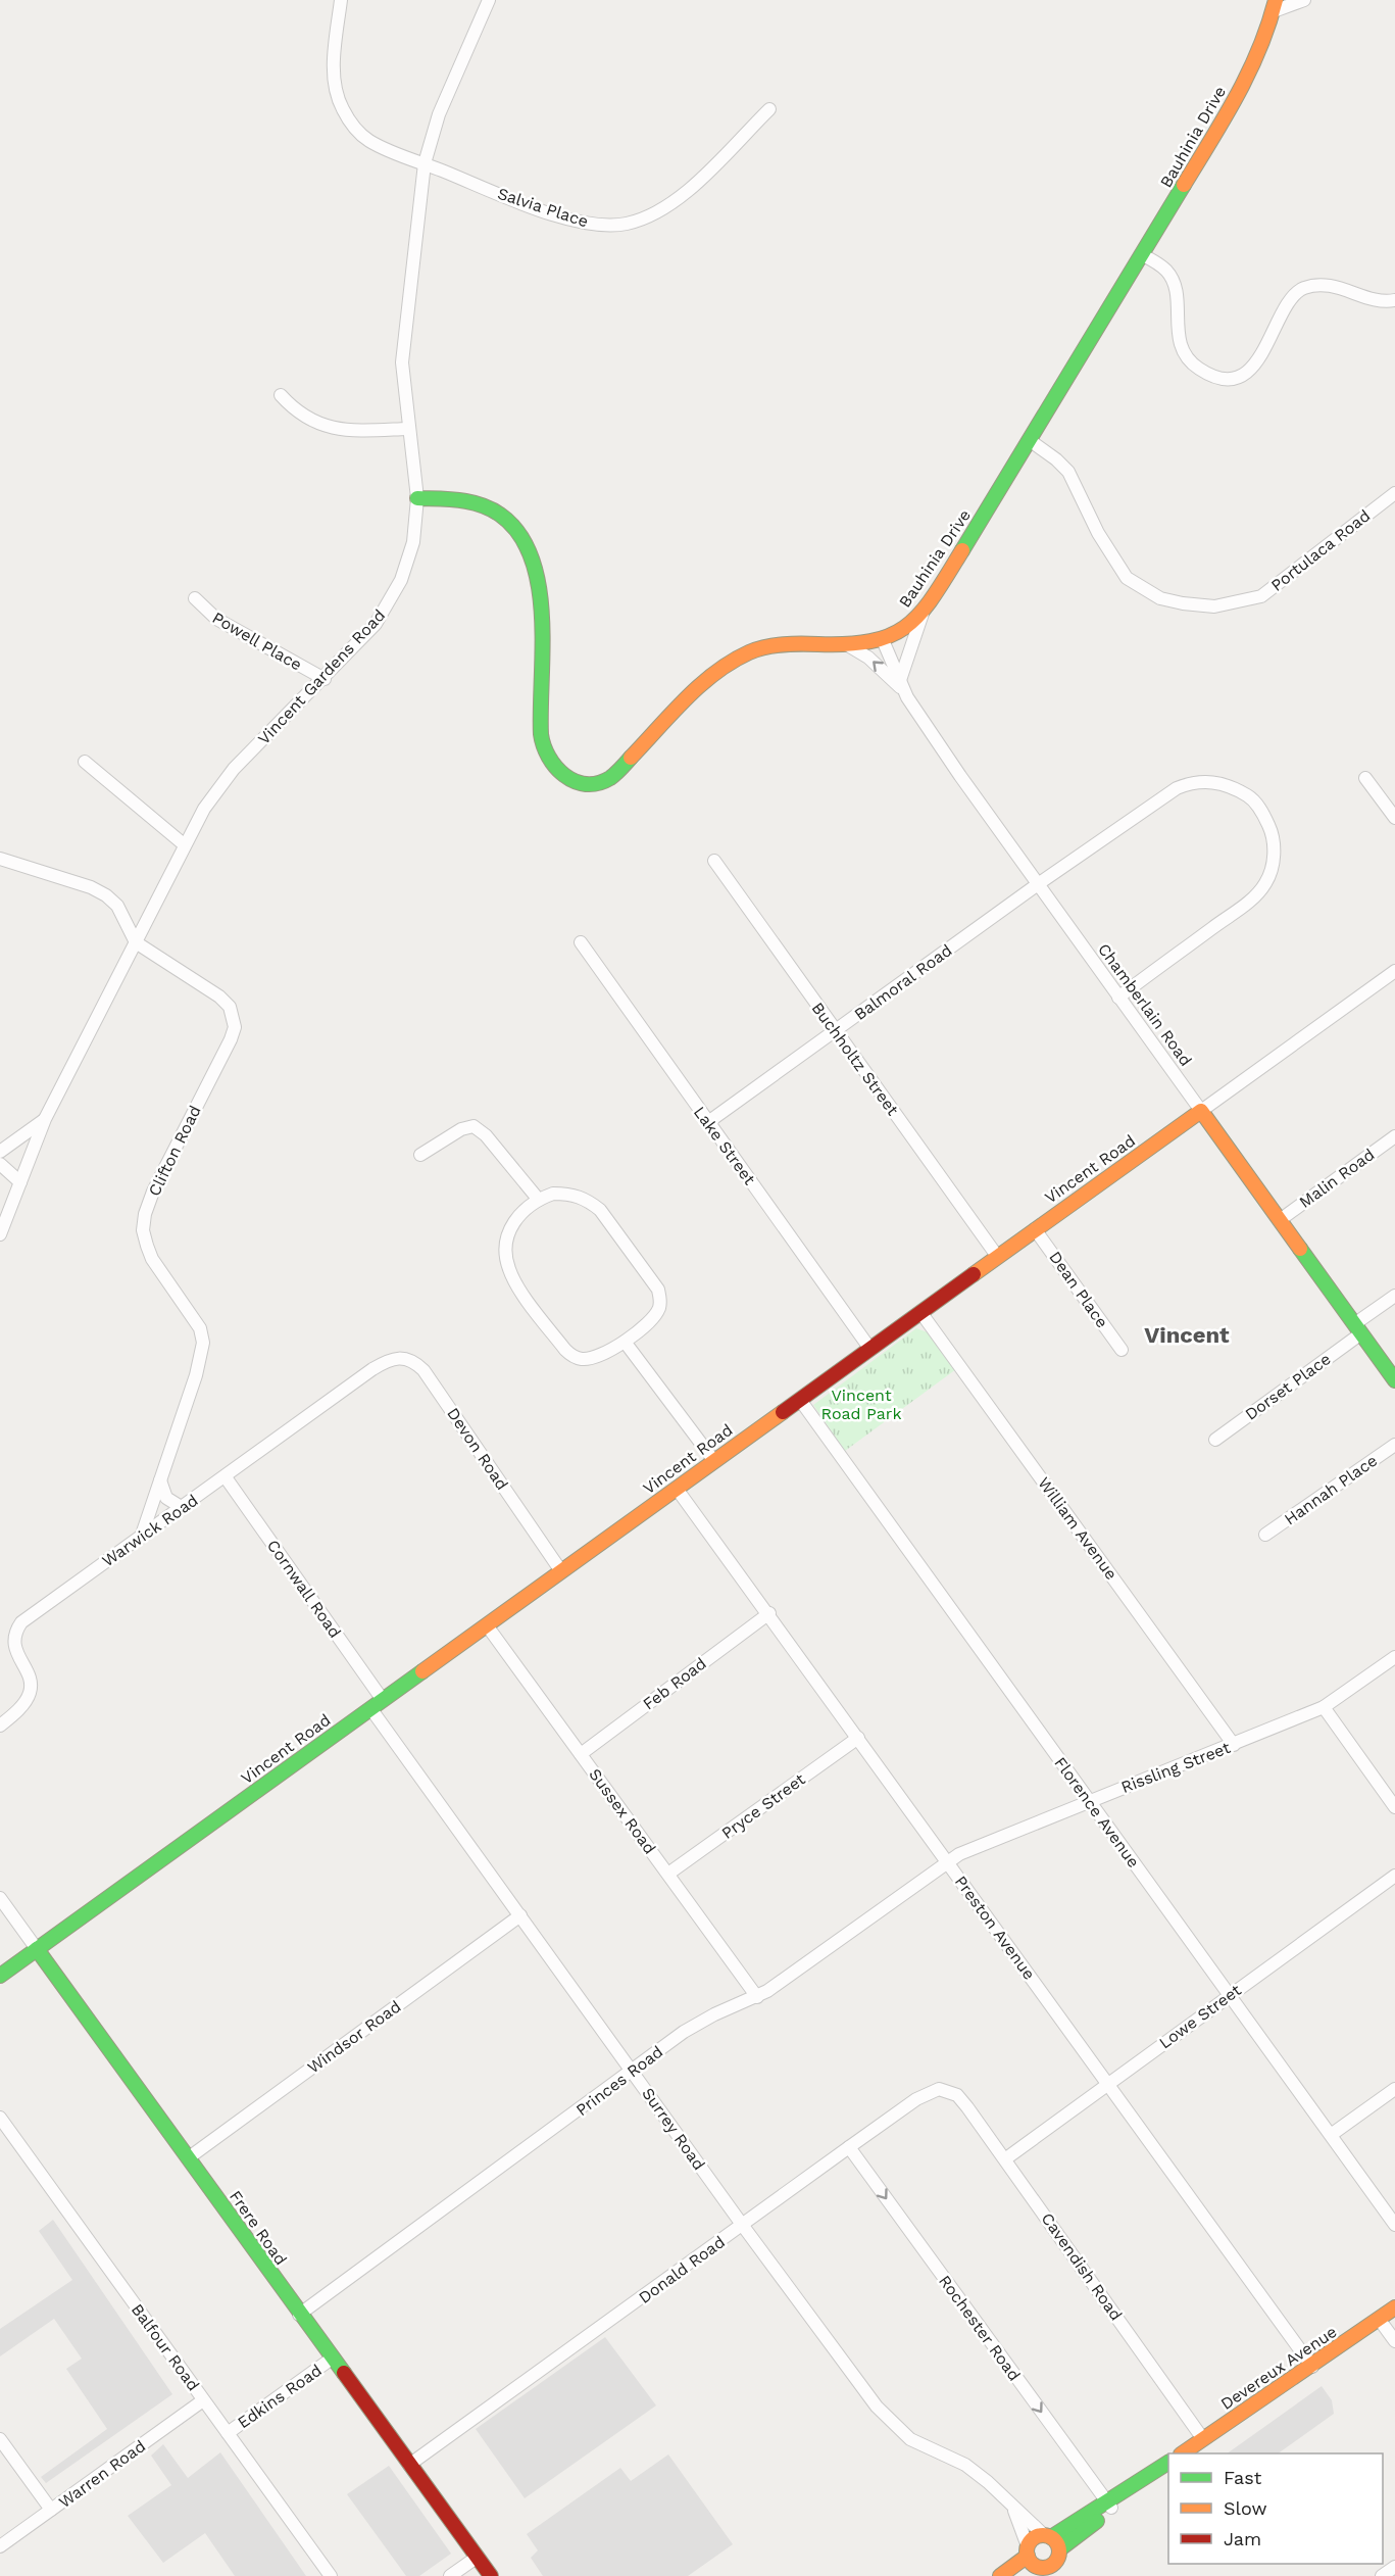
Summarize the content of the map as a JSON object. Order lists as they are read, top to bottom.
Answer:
{
  "streets": {
    "street": [
      "Bauhinia Drive",
      "Salvia Place",
      "Portulaca Road",
      "Powell Place",
      "Vincent Gardens Road",
      "Balmoral Road",
      "Chamberlain Road",
      "Buchholtz Street",
      "Lake Street",
      "Clifton Road",
      "Vincent Road",
      "Malin Road",
      "Dean Place",
      "Dorset Place",
      "Devon Road",
      "Hannah Place",
      "William Avenue",
      "Warwick Road",
      "Cornwall Road",
      "Feb Road",
      "Rissling Street",
      "Pryce Street",
      "Sussex Road",
      "Florence Avenue",
      "Preston Avenue",
      "Lowe Street",
      "Windsor Road",
      "Princes Road",
      "Surrey Road",
      "Frere Road",
      "Cavendish Road",
      "Donald Road",
      "Rochester Road",
      "Balfour Road",
      "Devereux Avenue",
      "Edkins Road",
      "Warren Road"
    ]
  },
  "crossings": [
    ["Bauhinia Drive", "Portulaca Road"],
    ["Bauhinia Drive", "Vincent Gardens Road"],
    ["Bauhinia Drive", "Chamberlain Road"],
    ["Salvia Place", "Vincent Gardens Road"],
    ["Powell Place", "Vincent Gardens Road"],
    ["Vincent Gardens Road", "Clifton Road"],
    ["Balmoral Road", "Chamberlain Road"],
    ["Balmoral Road", "Buchholtz Street"],
    ["Balmoral Road", "Lake Street"],
    ["Chamberlain Road", "Vincent Road"],
    ["Chamberlain Road", "Malin Road"],
    ["Chamberlain Road", "Dorset Place"],
    ["Buchholtz Street", "Vincent Road"],
    ["Lake Street", "Vincent Road"],
    ["Clifton Road", "Warwick Road"],
    ["Vincent Road", "Dean Place"],
    ["Vincent Road", "Devon Road"],
    ["Vincent Road", "William Avenue"],
    ["Vincent Road", "Cornwall Road"],
    ["Vincent Road", "Sussex Road"],
    ["Vincent Road", "Florence Avenue"],
    ["Vincent Road", "Preston Avenue"],
    ["Vincent Road", "Surrey Road"],
    ["Vincent Road", "Frere Road"],
    ["Devon Road", "Warwick Road"],
    ["William Avenue", "Rissling Street"],
    ["Warwick Road", "Cornwall Road"],
    ["Feb Road", "Sussex Road"],
    ["Feb Road", "Preston Avenue"],
    ["Rissling Street", "Florence Avenue"],
    ["Rissling Street", "Preston Avenue"],
    ["Rissling Street", "Princes Road"],
    ["Pryce Street", "Sussex Road"],
    ["Pryce Street", "Preston Avenue"],
    ["Sussex Road", "Princes Road"],
    ["Florence Avenue", "Lowe Street"],
    ["Preston Avenue", "Lowe Street"],
    ["Preston Avenue", "Princes Road"],
    ["Preston Avenue", "Devereux Avenue"],
    ["Lowe Street", "Cavendish Road"],
    ["Windsor Road", "Surrey Road"],
    ["Windsor Road", "Frere Road"],
    ["Princes Road", "Surrey Road"],
    ["Princes Road", "Frere Road"],
    ["Surrey Road", "Donald Road"],
    ["Frere Road", "Donald Road"],
    ["Frere Road", "Edkins Road"],
    ["Cavendish Road", "Donald Road"],
    ["Cavendish Road", "Devereux Avenue"],
    ["Donald Road", "Rochester Road"],
    ["Balfour Road", "Edkins Road"],
    ["Balfour Road", "Warren Road"]
  ],
  "one_way": ["Rochester Road"],
  "districts": ["Vincent"],
  "parks": ["Vincent Road Park"],
  "legend": ["Fast", "Slow", "Jam"]
}
